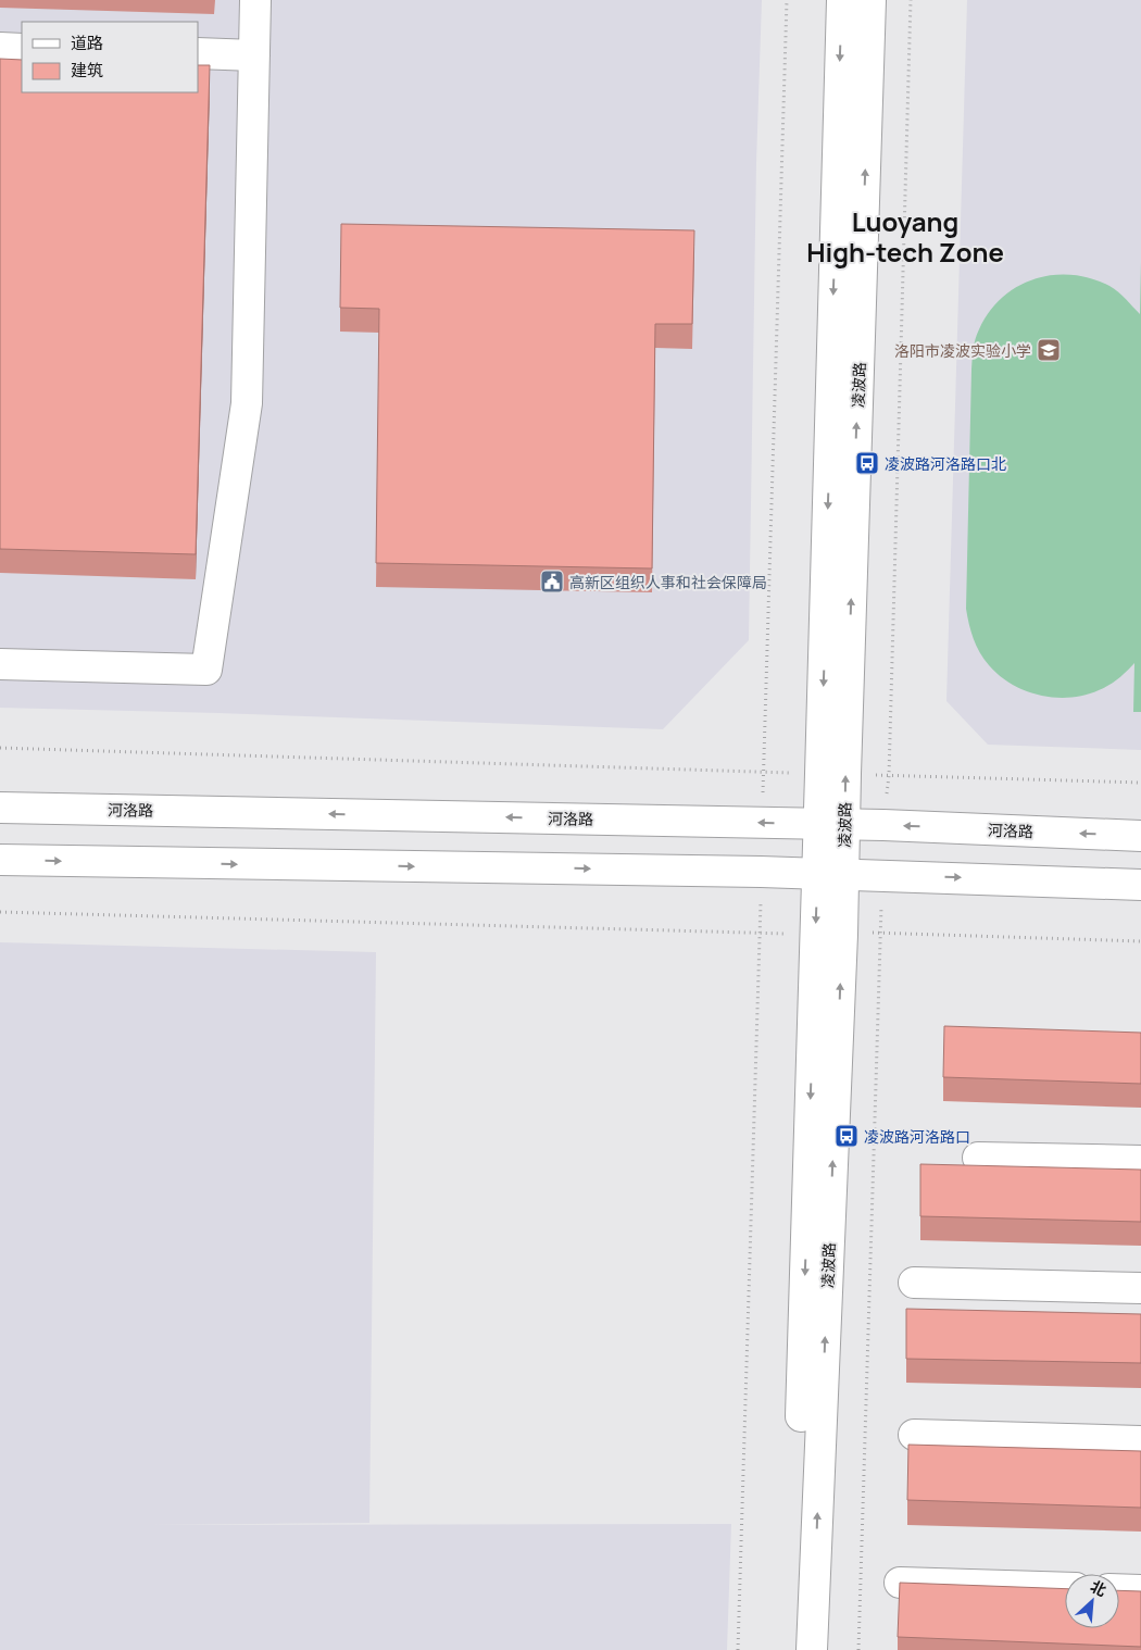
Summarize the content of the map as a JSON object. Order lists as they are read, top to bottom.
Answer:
{
  "streets": {
    "street": ["凌波路", "河洛路"]
  },
  "crossings": [
    ["凌波路", "河洛路"]
  ],
  "districts": ["Luoyang High-tech Zone"],
  "places": {
    "school or university": ["洛阳市凌波实验小学"],
    "bus stop": ["凌波路河洛路口北", "凌波路河洛路口"],
    "public building": ["高新区组织人事和社会保障局"]
  },
  "legend": ["道路", "建筑"],
  "north": "top right"
}
